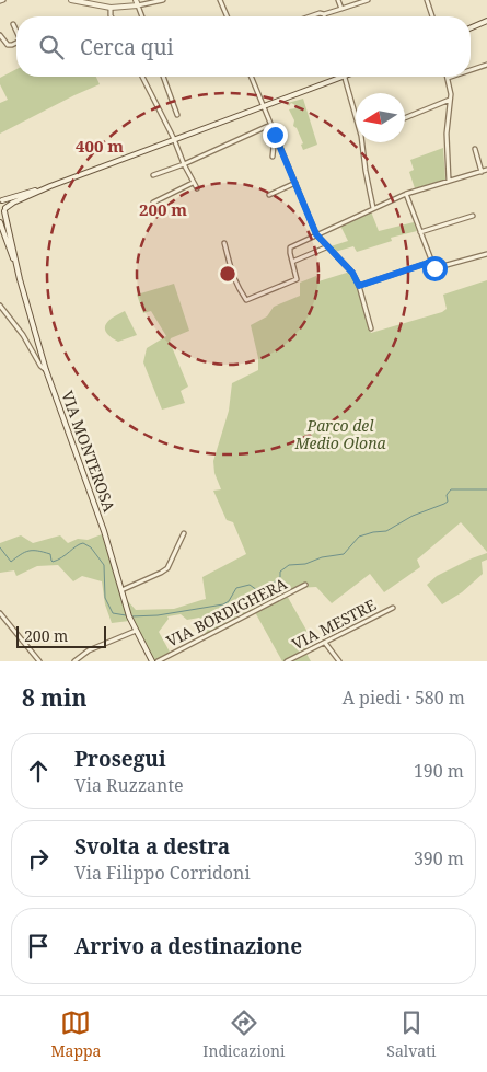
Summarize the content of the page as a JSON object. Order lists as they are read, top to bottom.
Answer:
{
  "streets": {
    "main road": ["VIA MONTEROSA"],
    "street": ["VIA BORDIGHERA", "VIA MESTRE"]
  },
  "parks": ["Parco del Medio Olona"],
  "scale_bar": "200 m",
  "north": "left",
  "page": {
    "search": "Cerca qui",
    "scale": "200 m",
    "heading": ["8 min", "A piedi · 580 m"],
    "list": [
      ["Prosegui", "Via Ruzzante", "190 m"],
      ["Svolta a destra", "Via Filippo Corridoni", "390 m"],
      "Arrivo a destinazione"
    ],
    "nav": ["Mappa", "Indicazioni", "Salvati"]
  },
  "rings": ["400 m", "200 m"]
}
